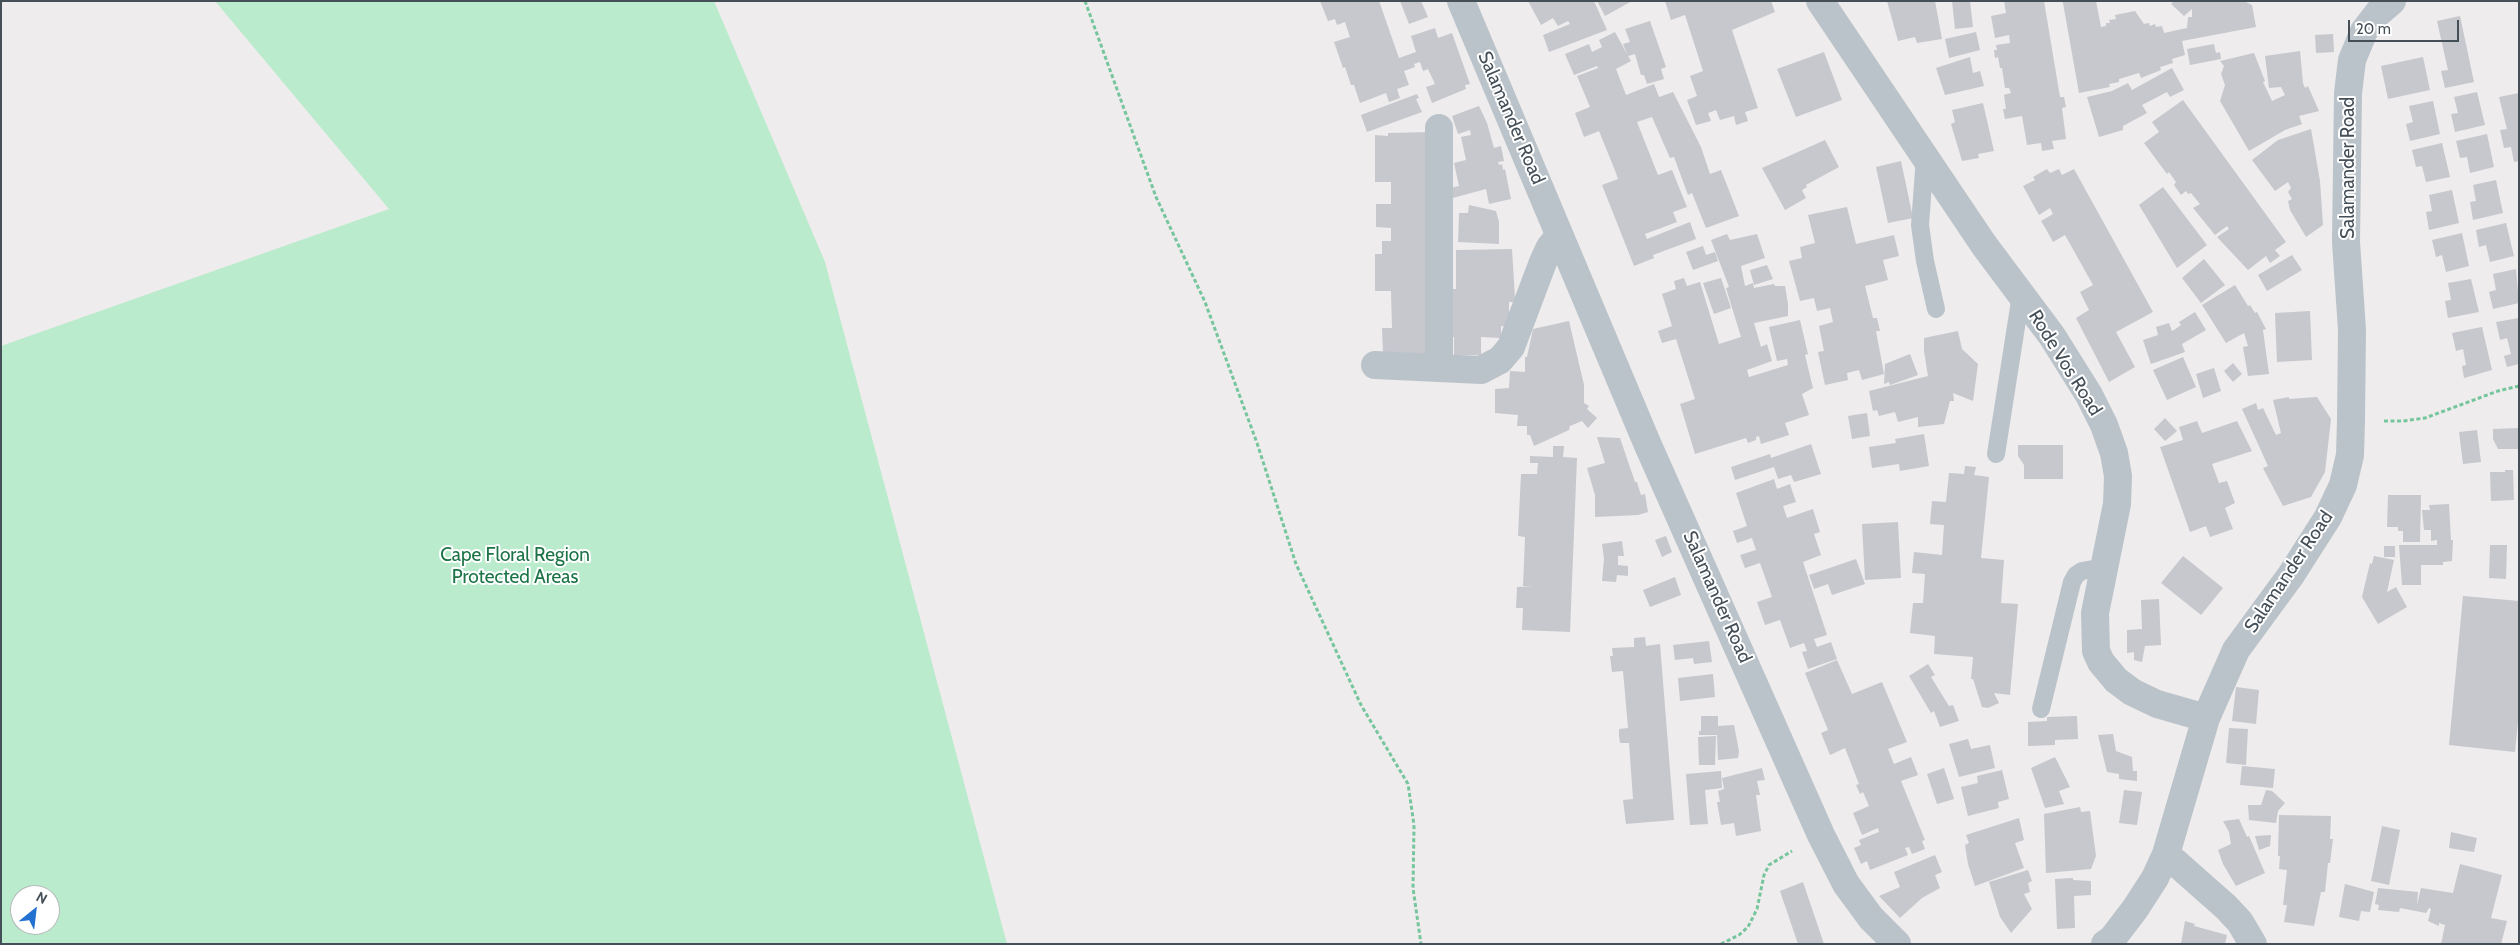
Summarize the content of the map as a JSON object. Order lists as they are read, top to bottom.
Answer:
{
  "streets": {
    "street": ["Salamander Road", "Rode Vos Road"]
  },
  "crossings": [
    ["Salamander Road", "Rode Vos Road"]
  ],
  "parks": ["Cape Floral Region Protected Areas"],
  "scale_bar": "20 m",
  "north": "top right"
}
